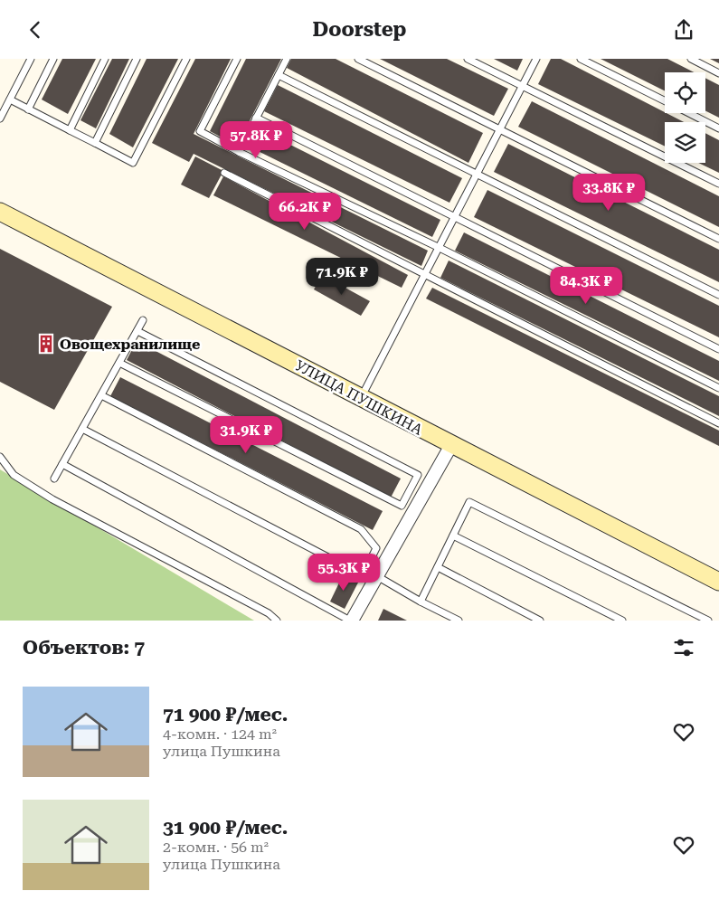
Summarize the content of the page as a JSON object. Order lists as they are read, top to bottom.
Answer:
{
  "streets": {
    "main road": ["УЛИЦА ПУШКИНА"]
  },
  "places": {
    "building": ["Овощехранилище"]
  },
  "page": {
    "header": "Doorstep",
    "price": [
      "57.8K ₽",
      "33.8K ₽",
      "66.2K ₽",
      "71.9K ₽",
      "84.3K ₽",
      "31.9K ₽",
      "55.3K ₽"
    ],
    "heading": "Объектов: 7",
    "list": [
      {
        "name": "71 900 ₽/мес.",
        "note": "4-комн. · 124 m² · улица Пушкина"
      },
      {
        "name": "31 900 ₽/мес.",
        "note": "2-комн. · 56 m² · улица Пушкина"
      }
    ]
  }
}
